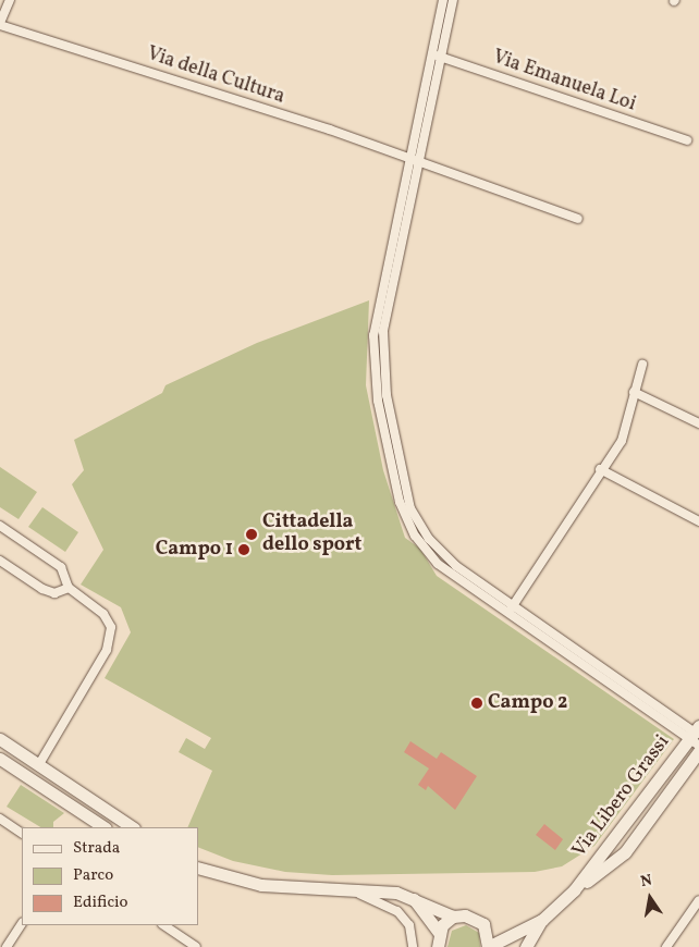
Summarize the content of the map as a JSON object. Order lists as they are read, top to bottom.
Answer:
{
  "streets": {
    "main road": ["Via Libero Grassi"],
    "street": ["Via della Cultura", "Via Emanuela Loi"]
  },
  "places": ["Cittadella dello sport", "Campo 1", "Campo 2"],
  "legend": ["Strada", "Parco", "Edificio"],
  "north": "top"
}
